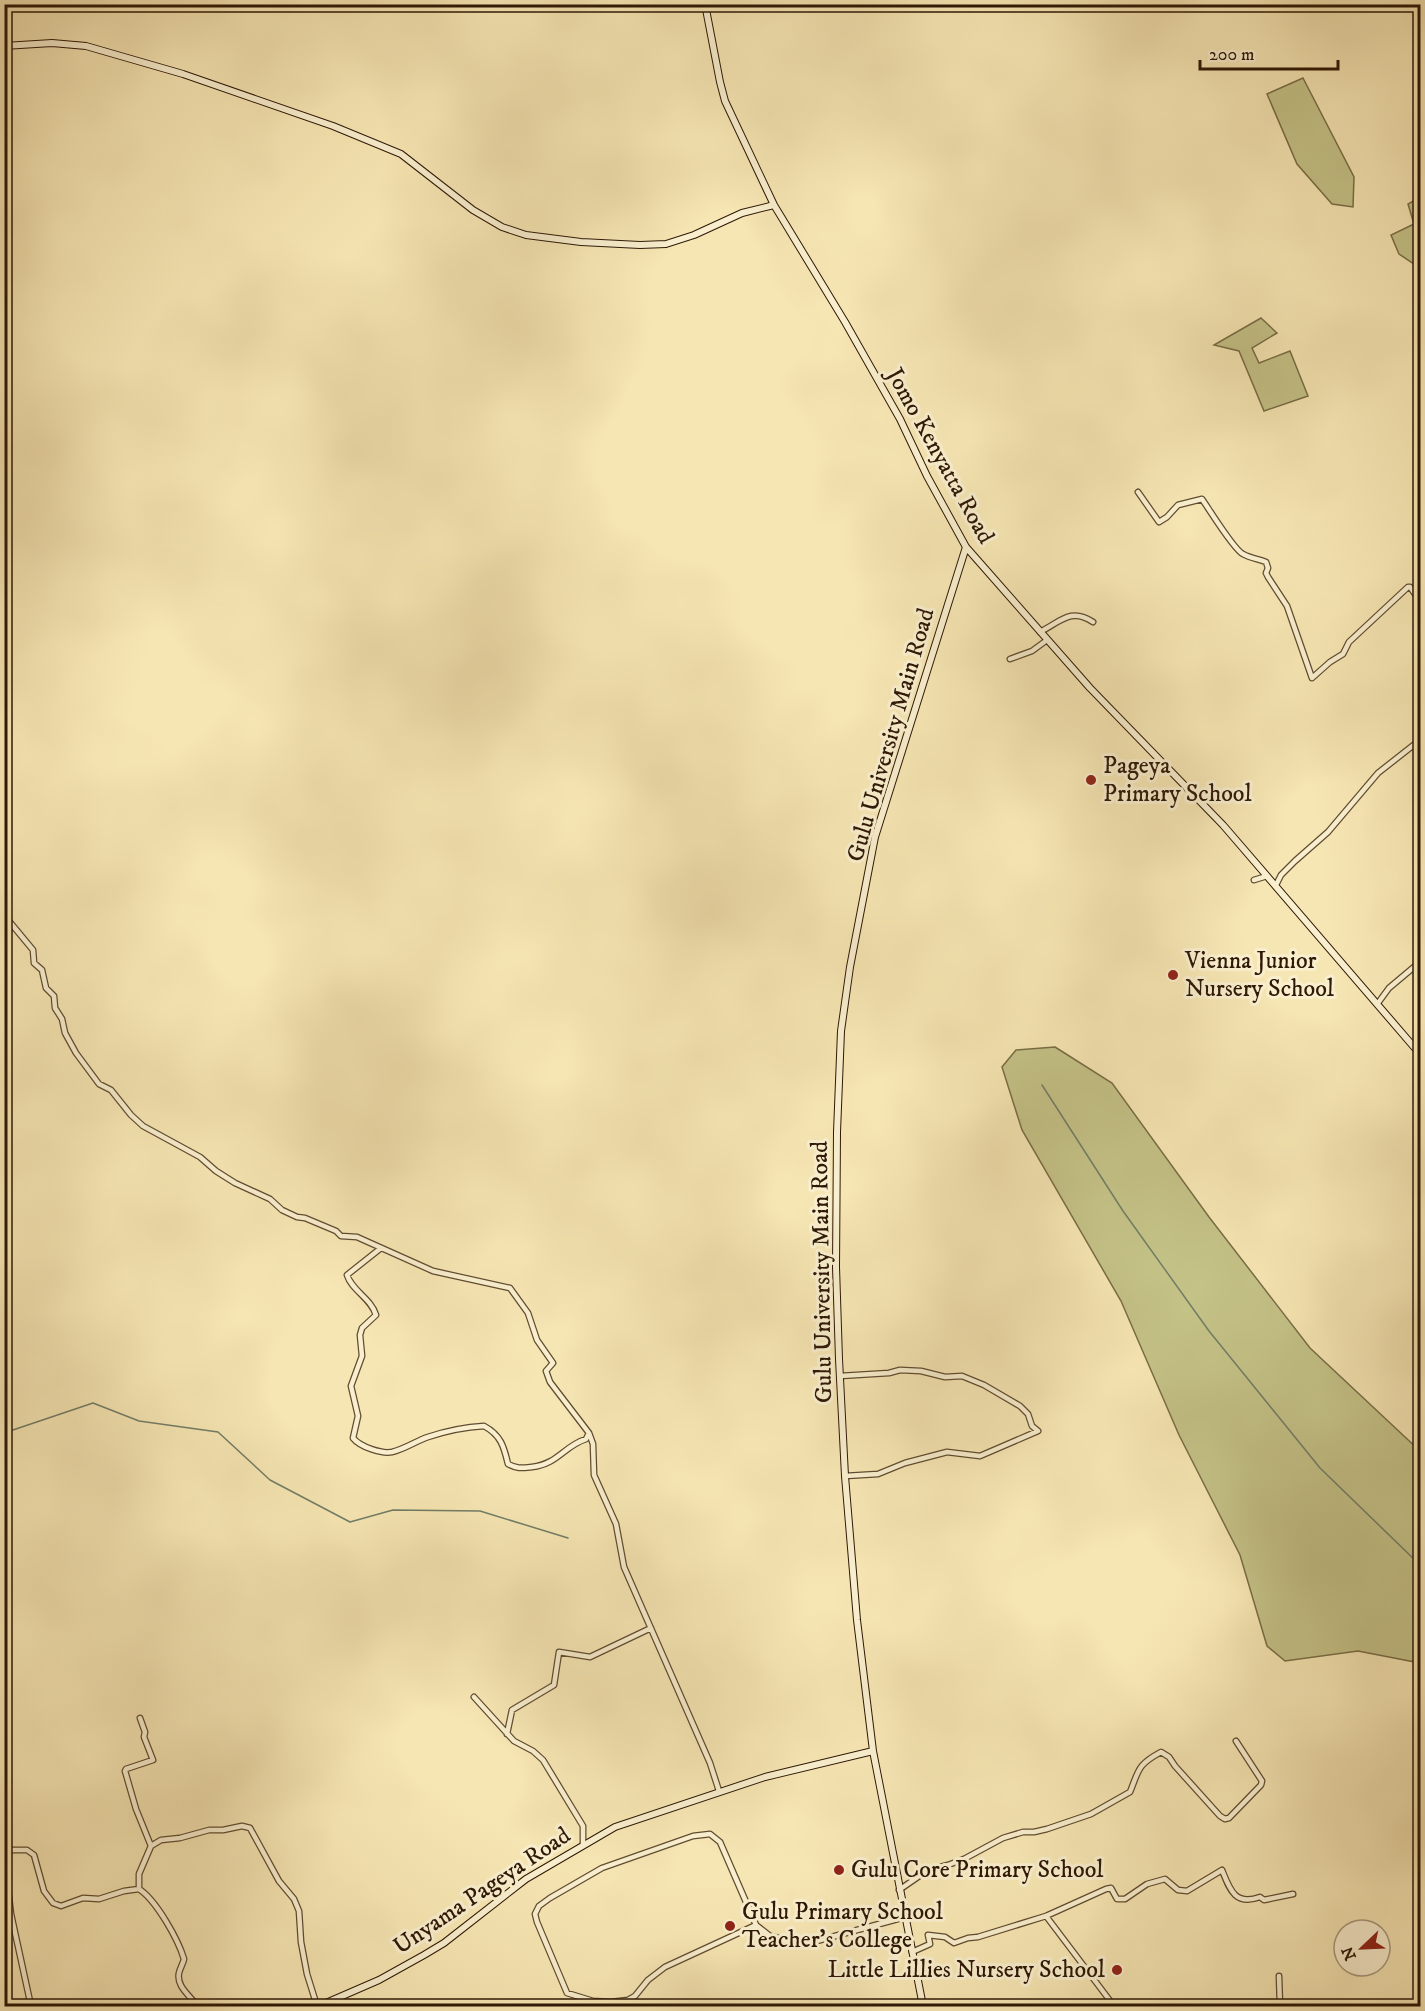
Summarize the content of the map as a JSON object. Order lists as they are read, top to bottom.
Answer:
{
  "streets": {
    "street": ["Jomo Kenyatta Road", "Gulu University Main Road", "Unyama Pageya Road"]
  },
  "crossings": [
    ["Jomo Kenyatta Road", "Gulu University Main Road"],
    ["Gulu University Main Road", "Unyama Pageya Road"]
  ],
  "places": [
    "Pageya Primary School",
    "Vienna Junior Nursery School",
    "Gulu Core Primary School",
    "Gulu Primary School Teacher's College",
    "Little Lillies Nursery School"
  ],
  "scale_bar": "200 m",
  "north": "bottom left"
}
